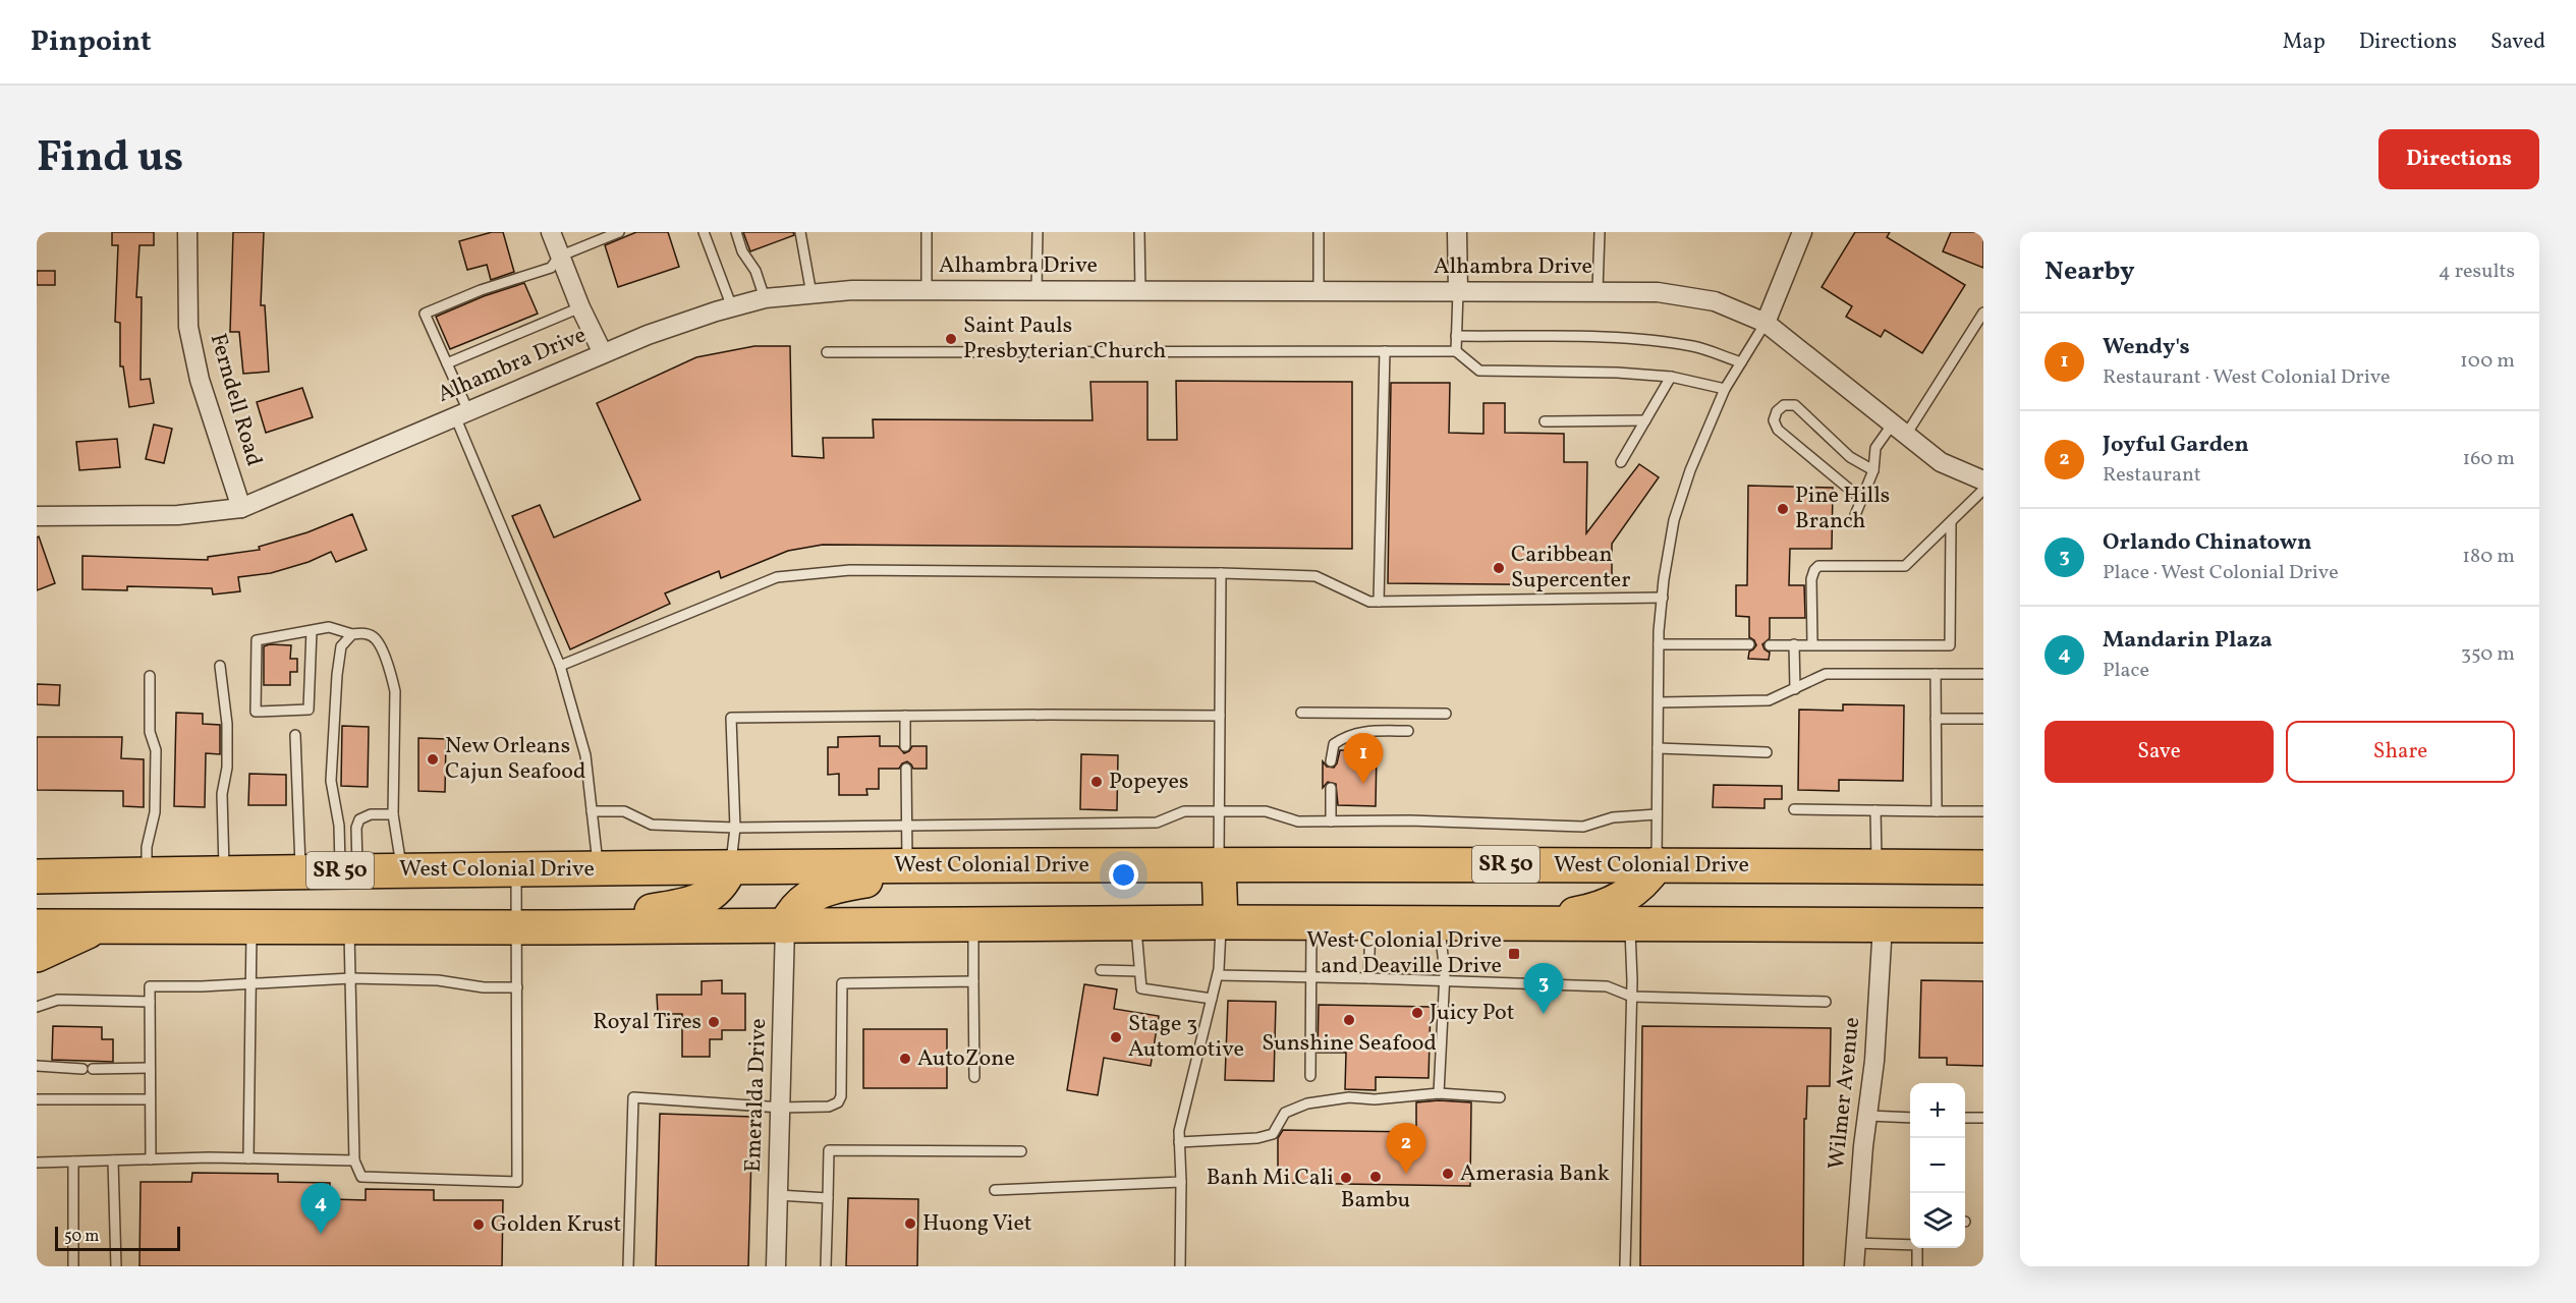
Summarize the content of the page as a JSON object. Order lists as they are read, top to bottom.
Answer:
{
  "streets": {
    "highway": ["SR 50", "West Colonial Drive"],
    "street": [
      "Alhambra Drive",
      "Ferndell Road",
      "Wilmer Avenue",
      "Emeralda Drive"
    ]
  },
  "crossings": [
    ["Alhambra Drive", "Ferndell Road"]
  ],
  "places": {
    "other": [
      "Saint Pauls Presbyterian Church",
      "Pine Hills Branch",
      "Caribbean Supercenter",
      "New Orleans Cajun Seafood",
      "Popeyes",
      "Juicy Pot",
      "Sunshine Seafood",
      "Royal Tires",
      "Stage 3 Automotive",
      "AutoZone",
      "Amerasia Bank",
      "Bambu",
      "Banh Mi Cali",
      "Huong Viet",
      "Golden Krust"
    ],
    "transit": ["West Colonial Drive and Deaville Drive"]
  },
  "scale_bar": "50 m",
  "page": {
    "header": "Pinpoint",
    "nav": ["Map", "Directions", "Saved"],
    "title": "Find us",
    "buttons": [
      "Directions",
      ["Save", "Share"]
    ],
    "heading": ["Nearby", "4 results"],
    "list": [
      {
        "mark": "1",
        "name": "Wendy's",
        "note": "Restaurant · West Colonial Drive",
        "value": "100 m"
      },
      {
        "mark": "2",
        "name": "Joyful Garden",
        "note": "Restaurant",
        "value": "160 m"
      },
      {
        "mark": "3",
        "name": "Orlando Chinatown",
        "note": "Place · West Colonial Drive",
        "value": "180 m"
      },
      {
        "mark": "4",
        "name": "Mandarin Plaza",
        "note": "Place",
        "value": "350 m"
      }
    ],
    "pins": [
      "1",
      "3",
      "2",
      "4"
    ],
    "map_buttons": ["+", "−"],
    "scale": "50 m"
  }
}
